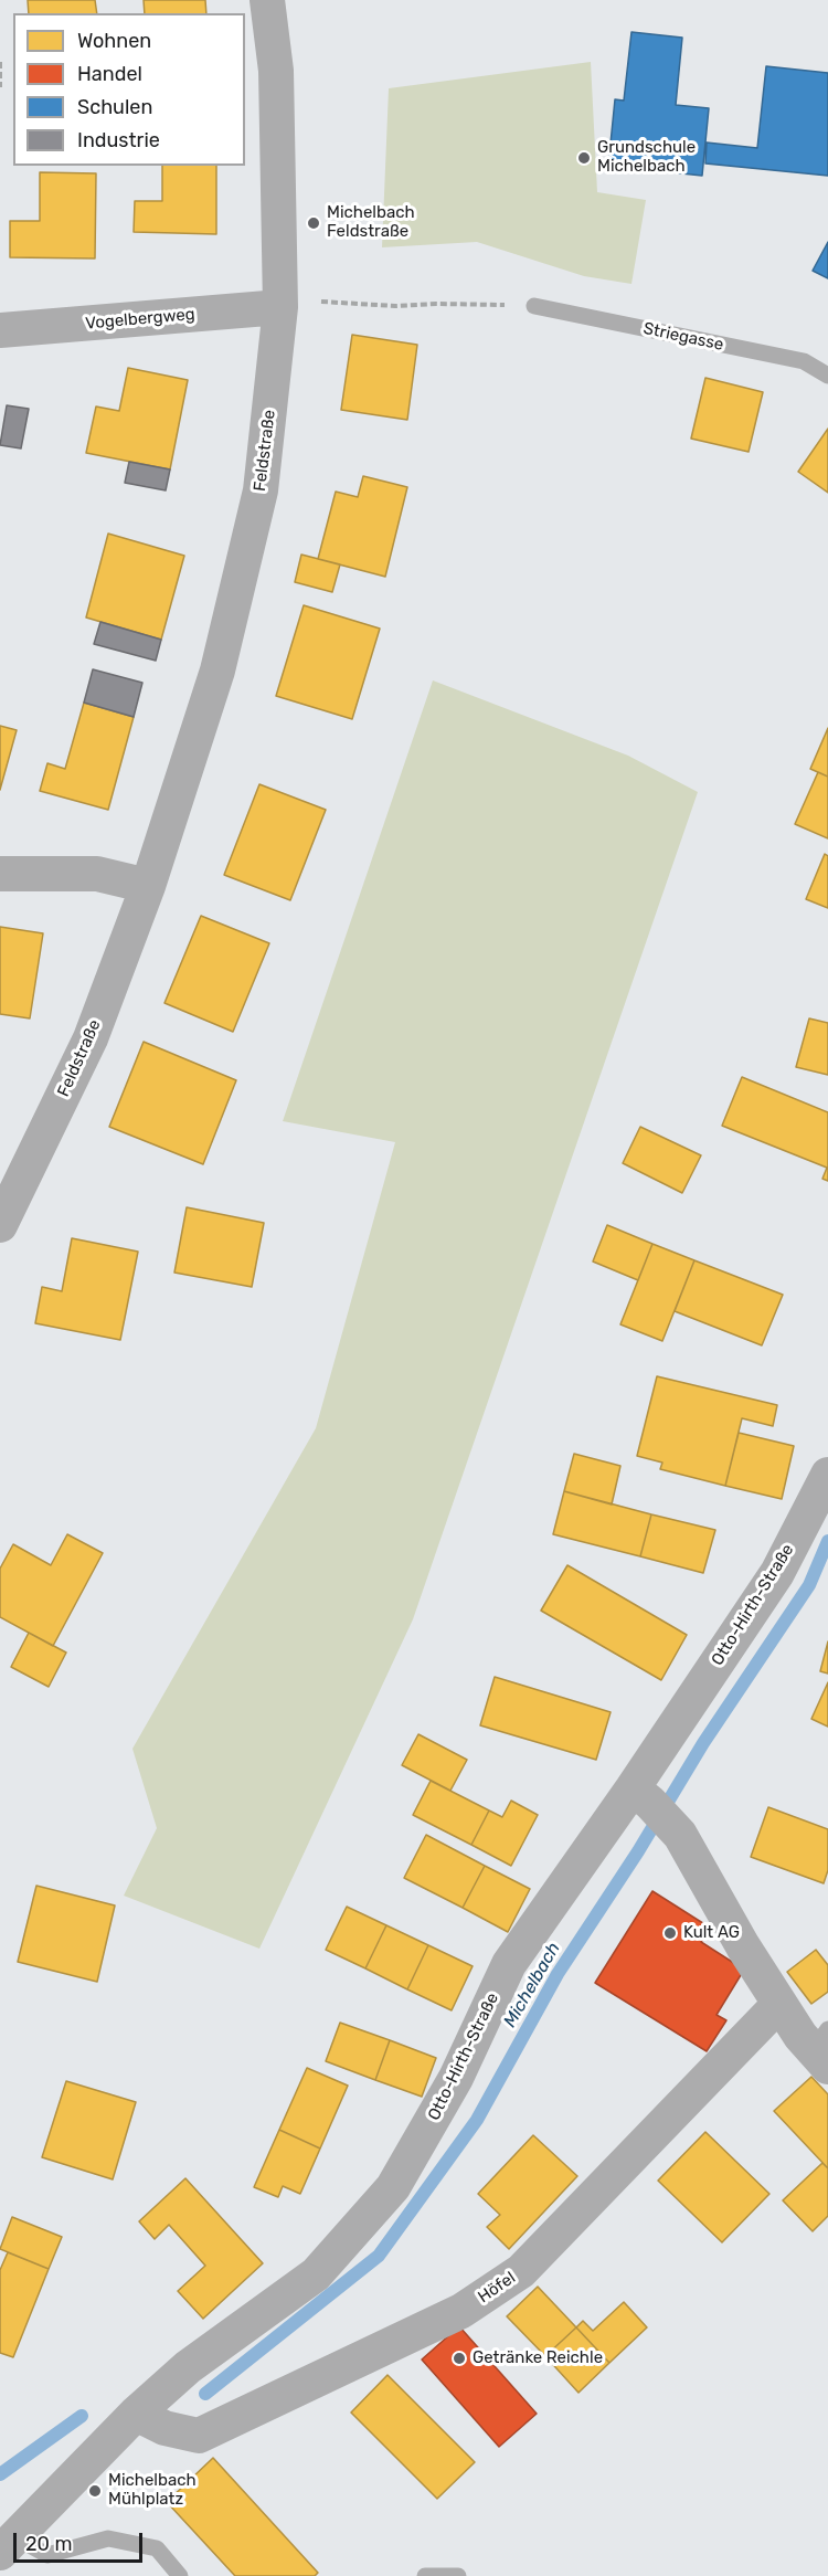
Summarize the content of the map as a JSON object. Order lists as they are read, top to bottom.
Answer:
{
  "streets": {
    "street": [
      "Vogelbergweg",
      "Feldstraße",
      "Otto-Hirth-Straße",
      "Höfel"
    ],
    "lane": ["Striegasse"]
  },
  "crossings": [
    ["Vogelbergweg", "Feldstraße"],
    ["Otto-Hirth-Straße", "Höfel"]
  ],
  "water": ["Michelbach"],
  "places": [
    "Grundschule Michelbach",
    "Michelbach Feldstraße",
    "Kult AG",
    "Getränke Reichle",
    "Michelbach Mühlplatz"
  ],
  "legend": [
    "Wohnen",
    "Handel",
    "Schulen",
    "Industrie"
  ],
  "scale_bar": "20 m"
}
